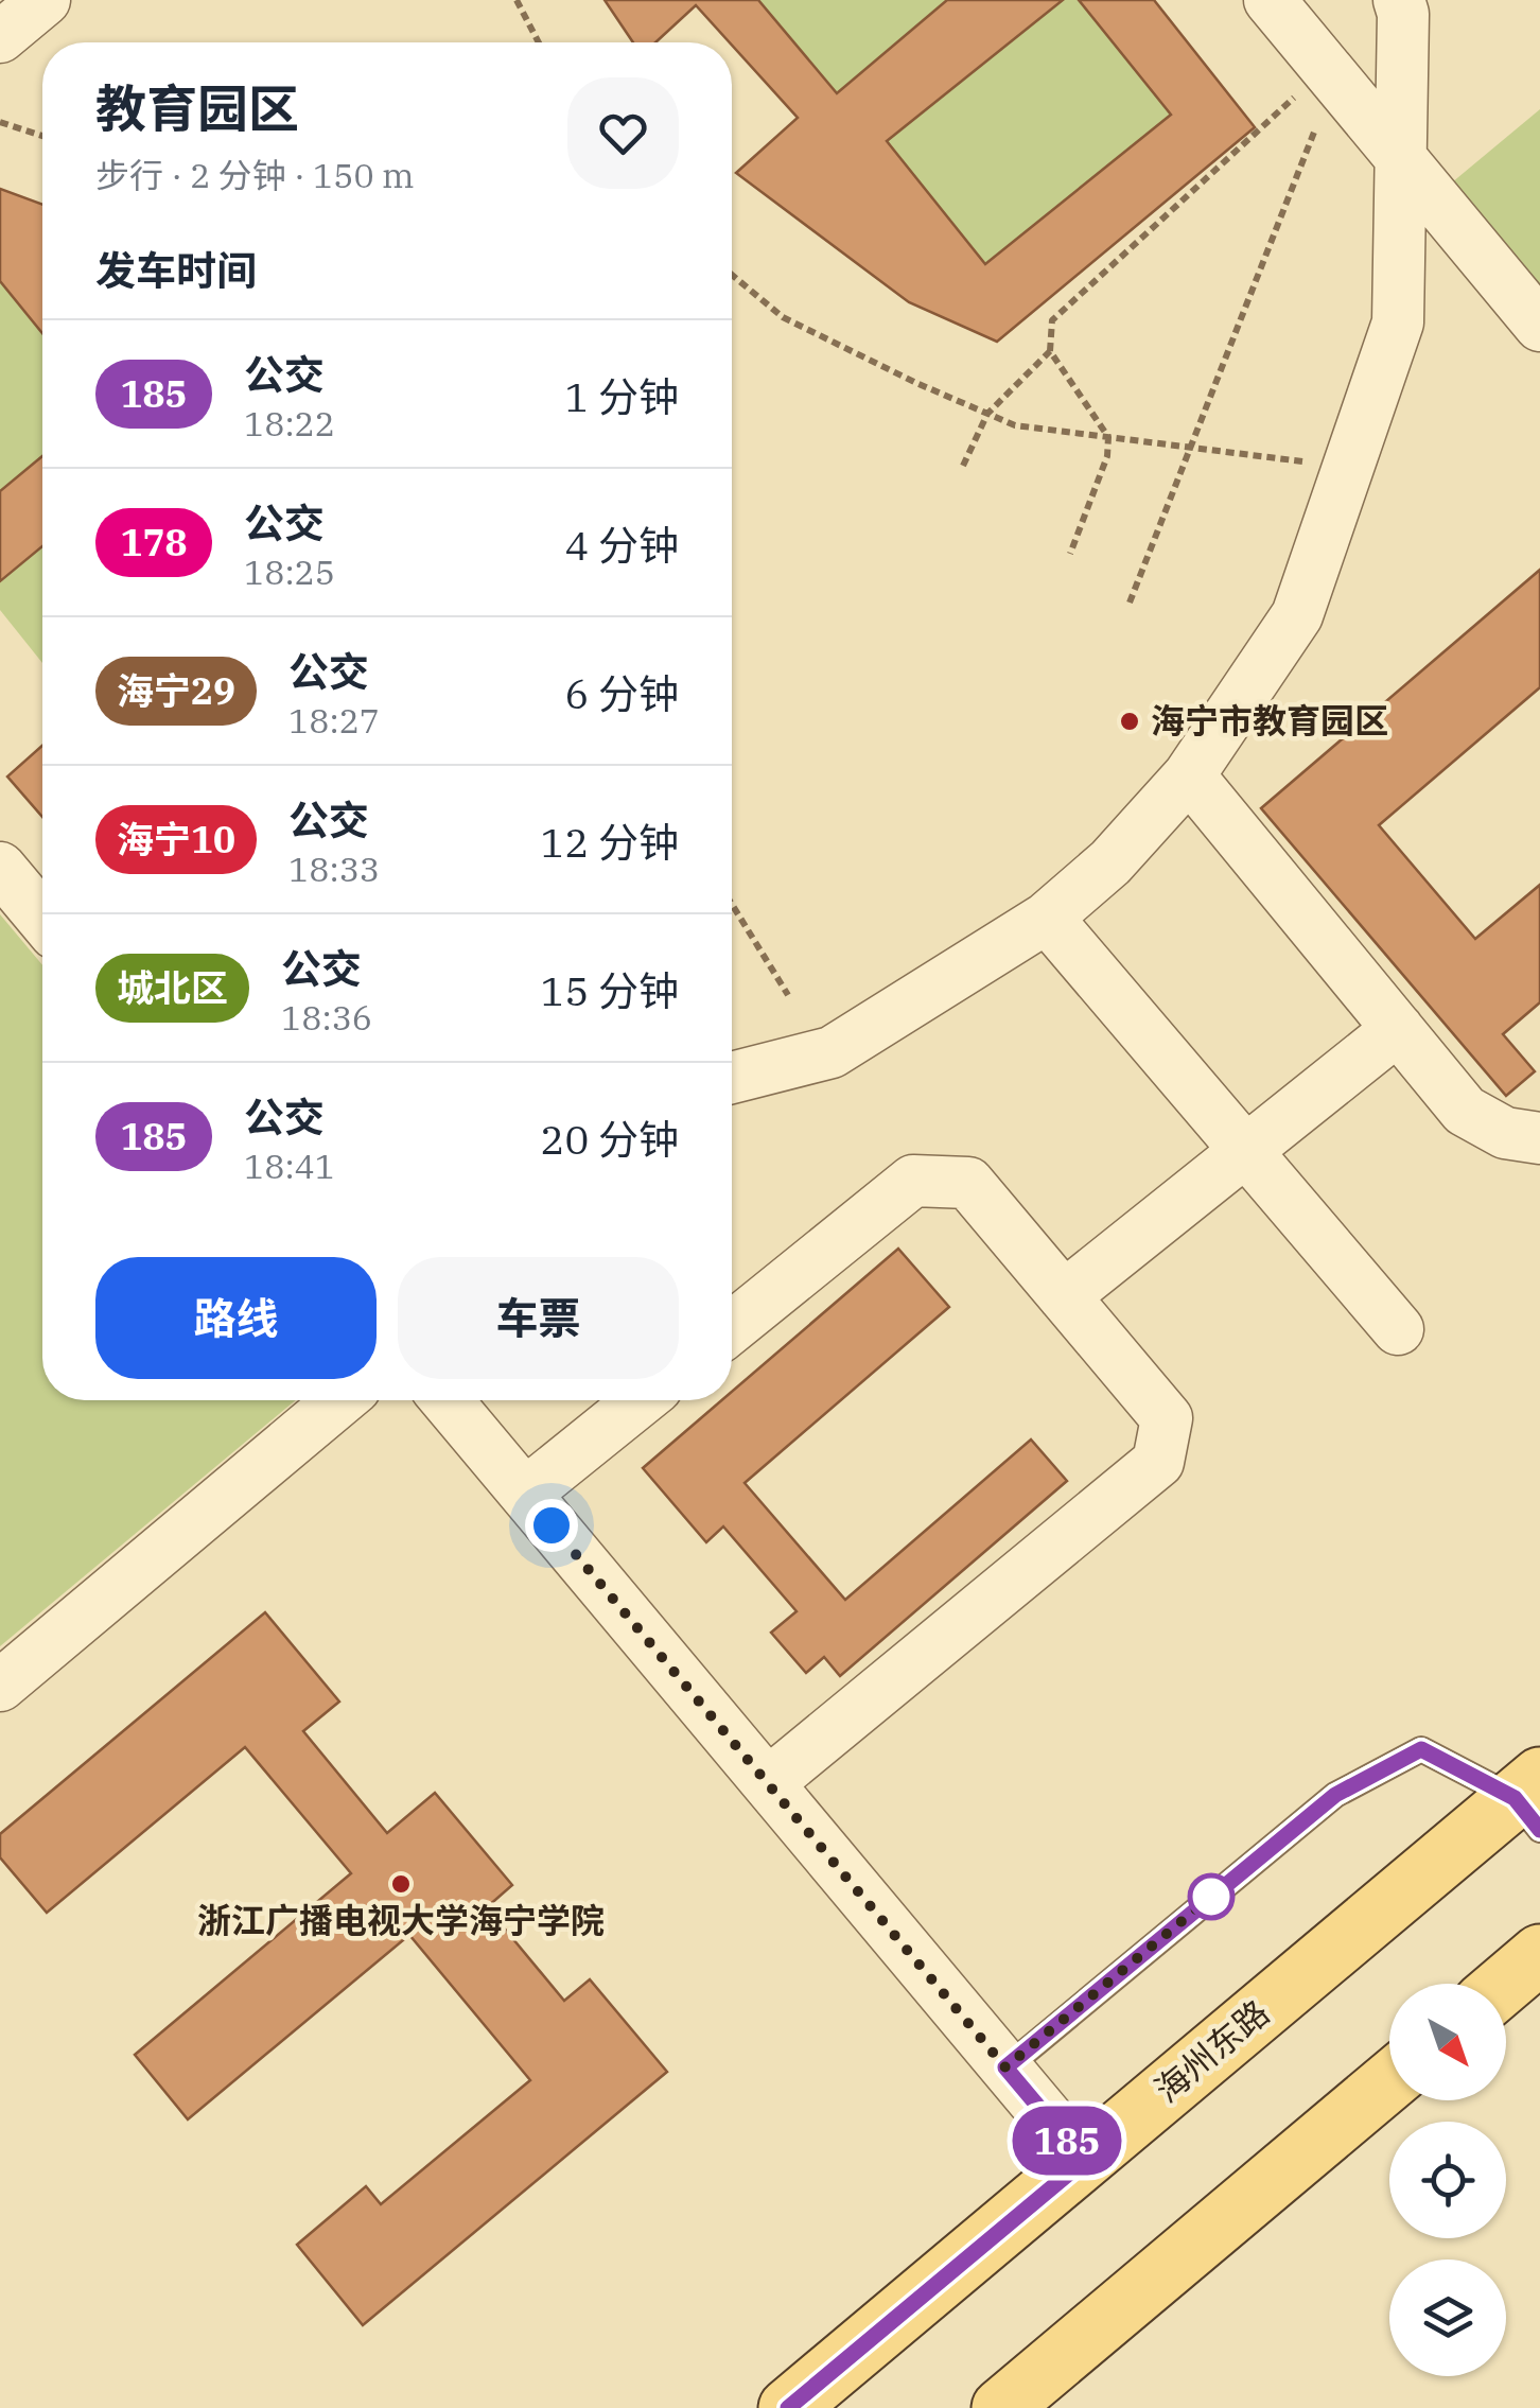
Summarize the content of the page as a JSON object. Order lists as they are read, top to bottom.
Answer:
{
  "streets": {
    "main road": ["海州东路"]
  },
  "places": ["海宁市教育园区", "浙江广播电视大学海宁学院"],
  "lines": ["bus line 185"],
  "north": "bottom right",
  "page": {
    "on_map": "185",
    "heading": [
      ["教育园区", "步行 · 2 分钟 · 150 m"],
      "发车时间"
    ],
    "list": [
      {
        "mark": "185",
        "name": "公交",
        "note": "18:22",
        "value": "1 分钟"
      },
      {
        "mark": "178",
        "name": "公交",
        "note": "18:25",
        "value": "4 分钟"
      },
      {
        "mark": "海宁29",
        "name": "公交",
        "note": "18:27",
        "value": "6 分钟"
      },
      {
        "mark": "海宁10",
        "name": "公交",
        "note": "18:33",
        "value": "12 分钟"
      },
      {
        "mark": "城北区",
        "name": "公交",
        "note": "18:36",
        "value": "15 分钟"
      },
      {
        "mark": "185",
        "name": "公交",
        "note": "18:41",
        "value": "20 分钟"
      }
    ],
    "buttons": ["路线", "车票"]
  }
}
